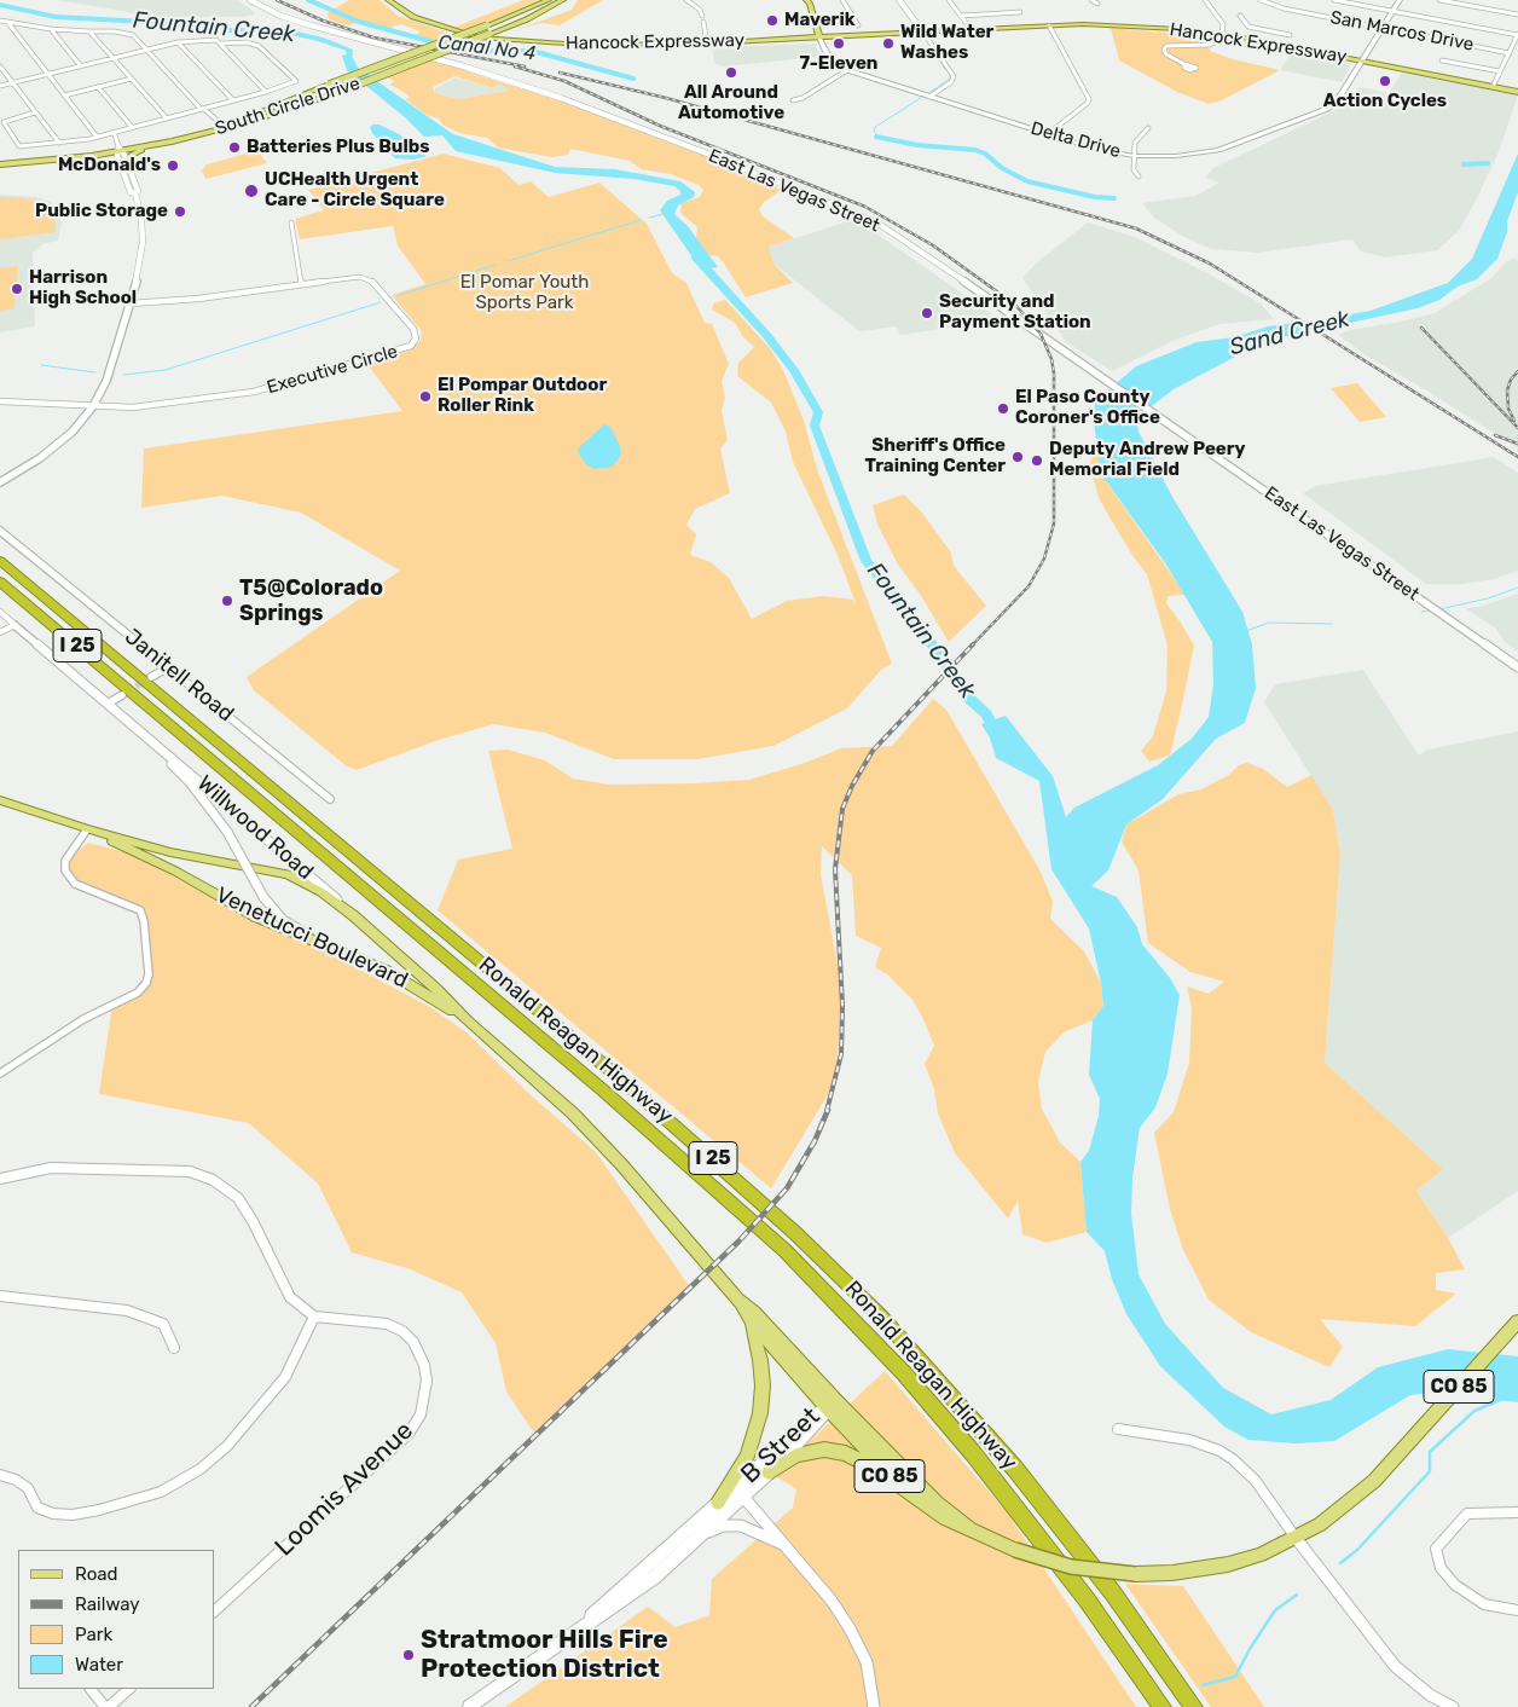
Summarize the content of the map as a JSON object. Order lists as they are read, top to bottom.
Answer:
{
  "streets": {
    "highway": ["I 25", "Ronald Reagan Highway"],
    "main road": [
      "Hancock Expressway",
      "South Circle Drive",
      "Delta Drive",
      "Venetucci Boulevard",
      "CO 85",
      "B Street"
    ],
    "street": [
      "San Marcos Drive",
      "East Las Vegas Street",
      "Executive Circle",
      "Janitell Road",
      "Willwood Road",
      "Loomis Avenue"
    ]
  },
  "crossings": [
    ["San Marcos Drive", "Delta Drive"],
    ["Hancock Expressway", "Delta Drive"],
    ["I 25", "Ronald Reagan Highway"],
    ["Willwood Road", "Venetucci Boulevard"],
    ["Venetucci Boulevard", "CO 85"],
    ["Venetucci Boulevard", "B Street"],
    ["CO 85", "B Street"]
  ],
  "water": ["Fountain Creek", "Canal No 4", "Sand Creek"],
  "parks": ["El Pomar Youth Sports Park"],
  "places": [
    "Maverik",
    "7-Eleven",
    "Wild Water Washes",
    "All Around Automotive",
    "Action Cycles",
    "Batteries Plus Bulbs",
    "McDonald's",
    "UCHealth Urgent Care - Circle Square",
    "Public Storage",
    "Harrison High School",
    "Security and Payment Station",
    "El Pompar Outdoor Roller Rink",
    "El Paso County Coroner's Office",
    "Sheriff's Office Training Center",
    "Deputy Andrew Peery Memorial Field",
    "T5@Colorado Springs",
    "Stratmoor Hills Fire Protection District"
  ],
  "legend": [
    "Road",
    "Railway",
    "Park",
    "Water"
  ]
}
